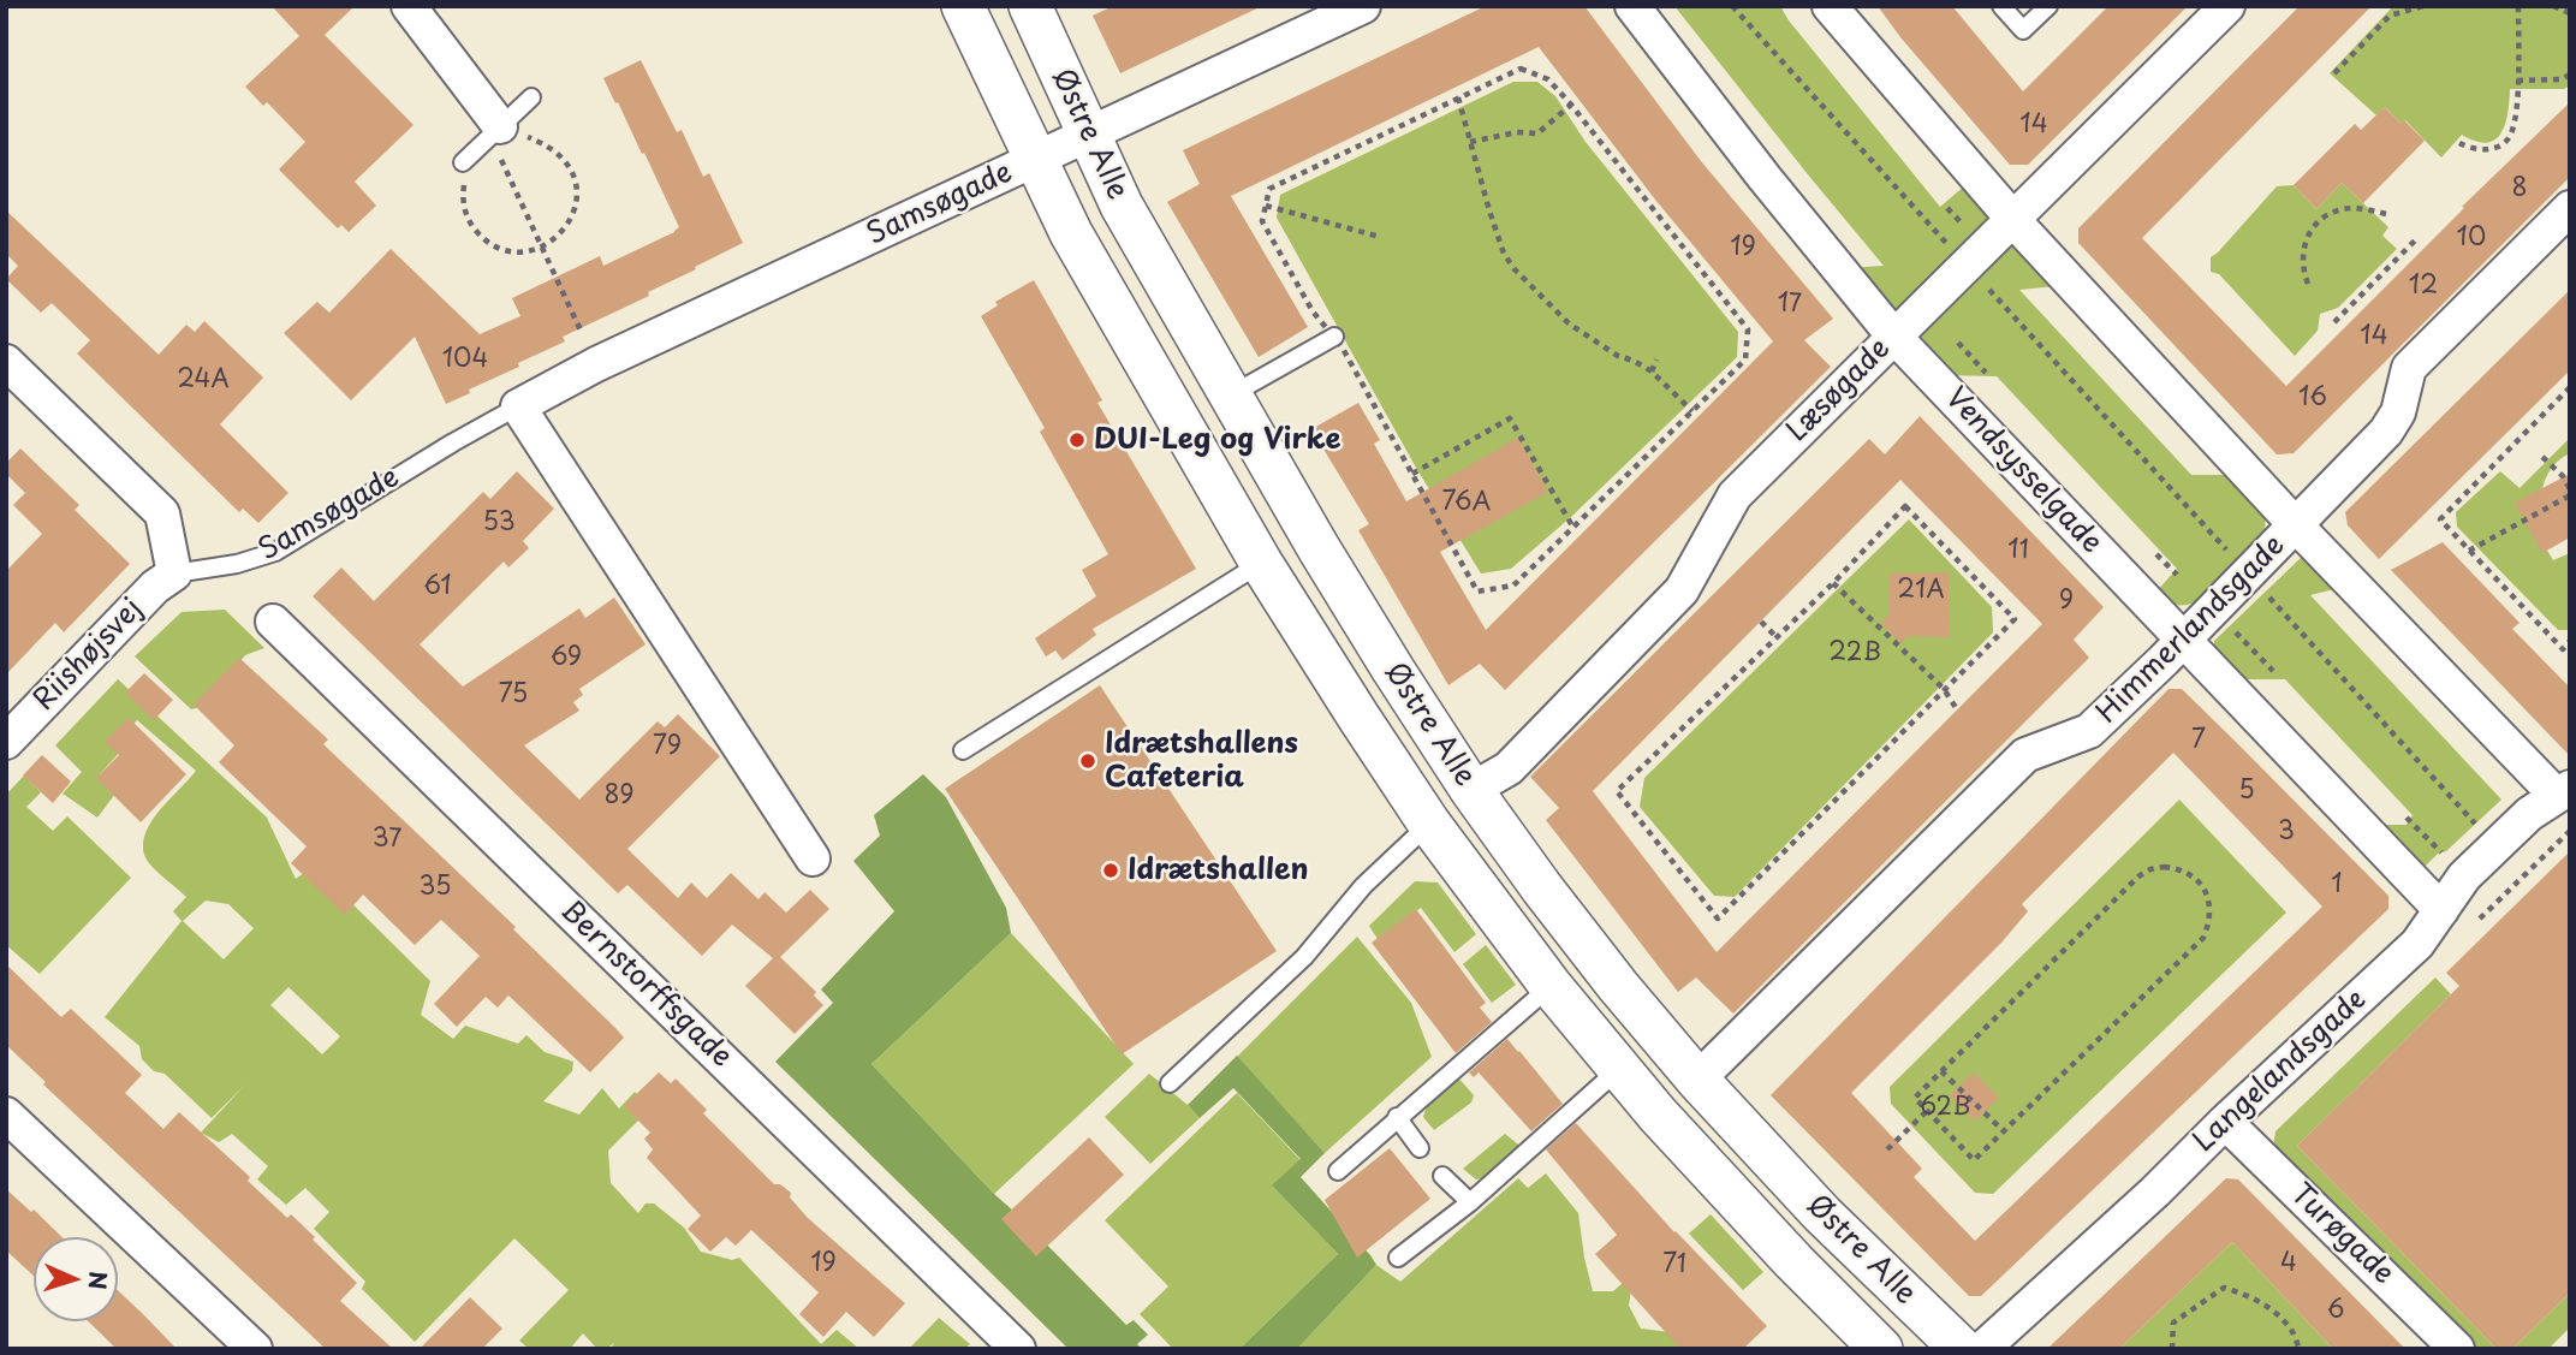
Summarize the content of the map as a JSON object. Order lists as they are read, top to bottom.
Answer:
{
  "streets": {
    "street": [
      "Østre Alle",
      "Samsøgade",
      "Læsøgade",
      "Vendsysselgade",
      "Himmerlandsgade",
      "Riishøjsvej",
      "Bernstorffsgade",
      "Langelandsgade",
      "Turøgade"
    ]
  },
  "crossings": [
    ["Østre Alle", "Samsøgade"],
    ["Østre Alle", "Læsøgade"],
    ["Østre Alle", "Himmerlandsgade"],
    ["Samsøgade", "Riishøjsvej"],
    ["Læsøgade", "Vendsysselgade"],
    ["Vendsysselgade", "Himmerlandsgade"],
    ["Vendsysselgade", "Langelandsgade"],
    ["Langelandsgade", "Turøgade"]
  ],
  "places": ["DUI-Leg og Virke", "Idrætshallens Cafeteria", "Idrætshallen"],
  "house_numbers": [
    "14",
    "8",
    "10",
    "19",
    "12",
    "17",
    "14",
    "104",
    "24A",
    "16",
    "76A",
    "53",
    "11",
    "61",
    "21A",
    "9",
    "22B",
    "69",
    "75",
    "7",
    "79",
    "5",
    "89",
    "3",
    "37",
    "1",
    "35",
    "62B",
    "19",
    "4",
    "71",
    "6"
  ],
  "north": "right"
}
